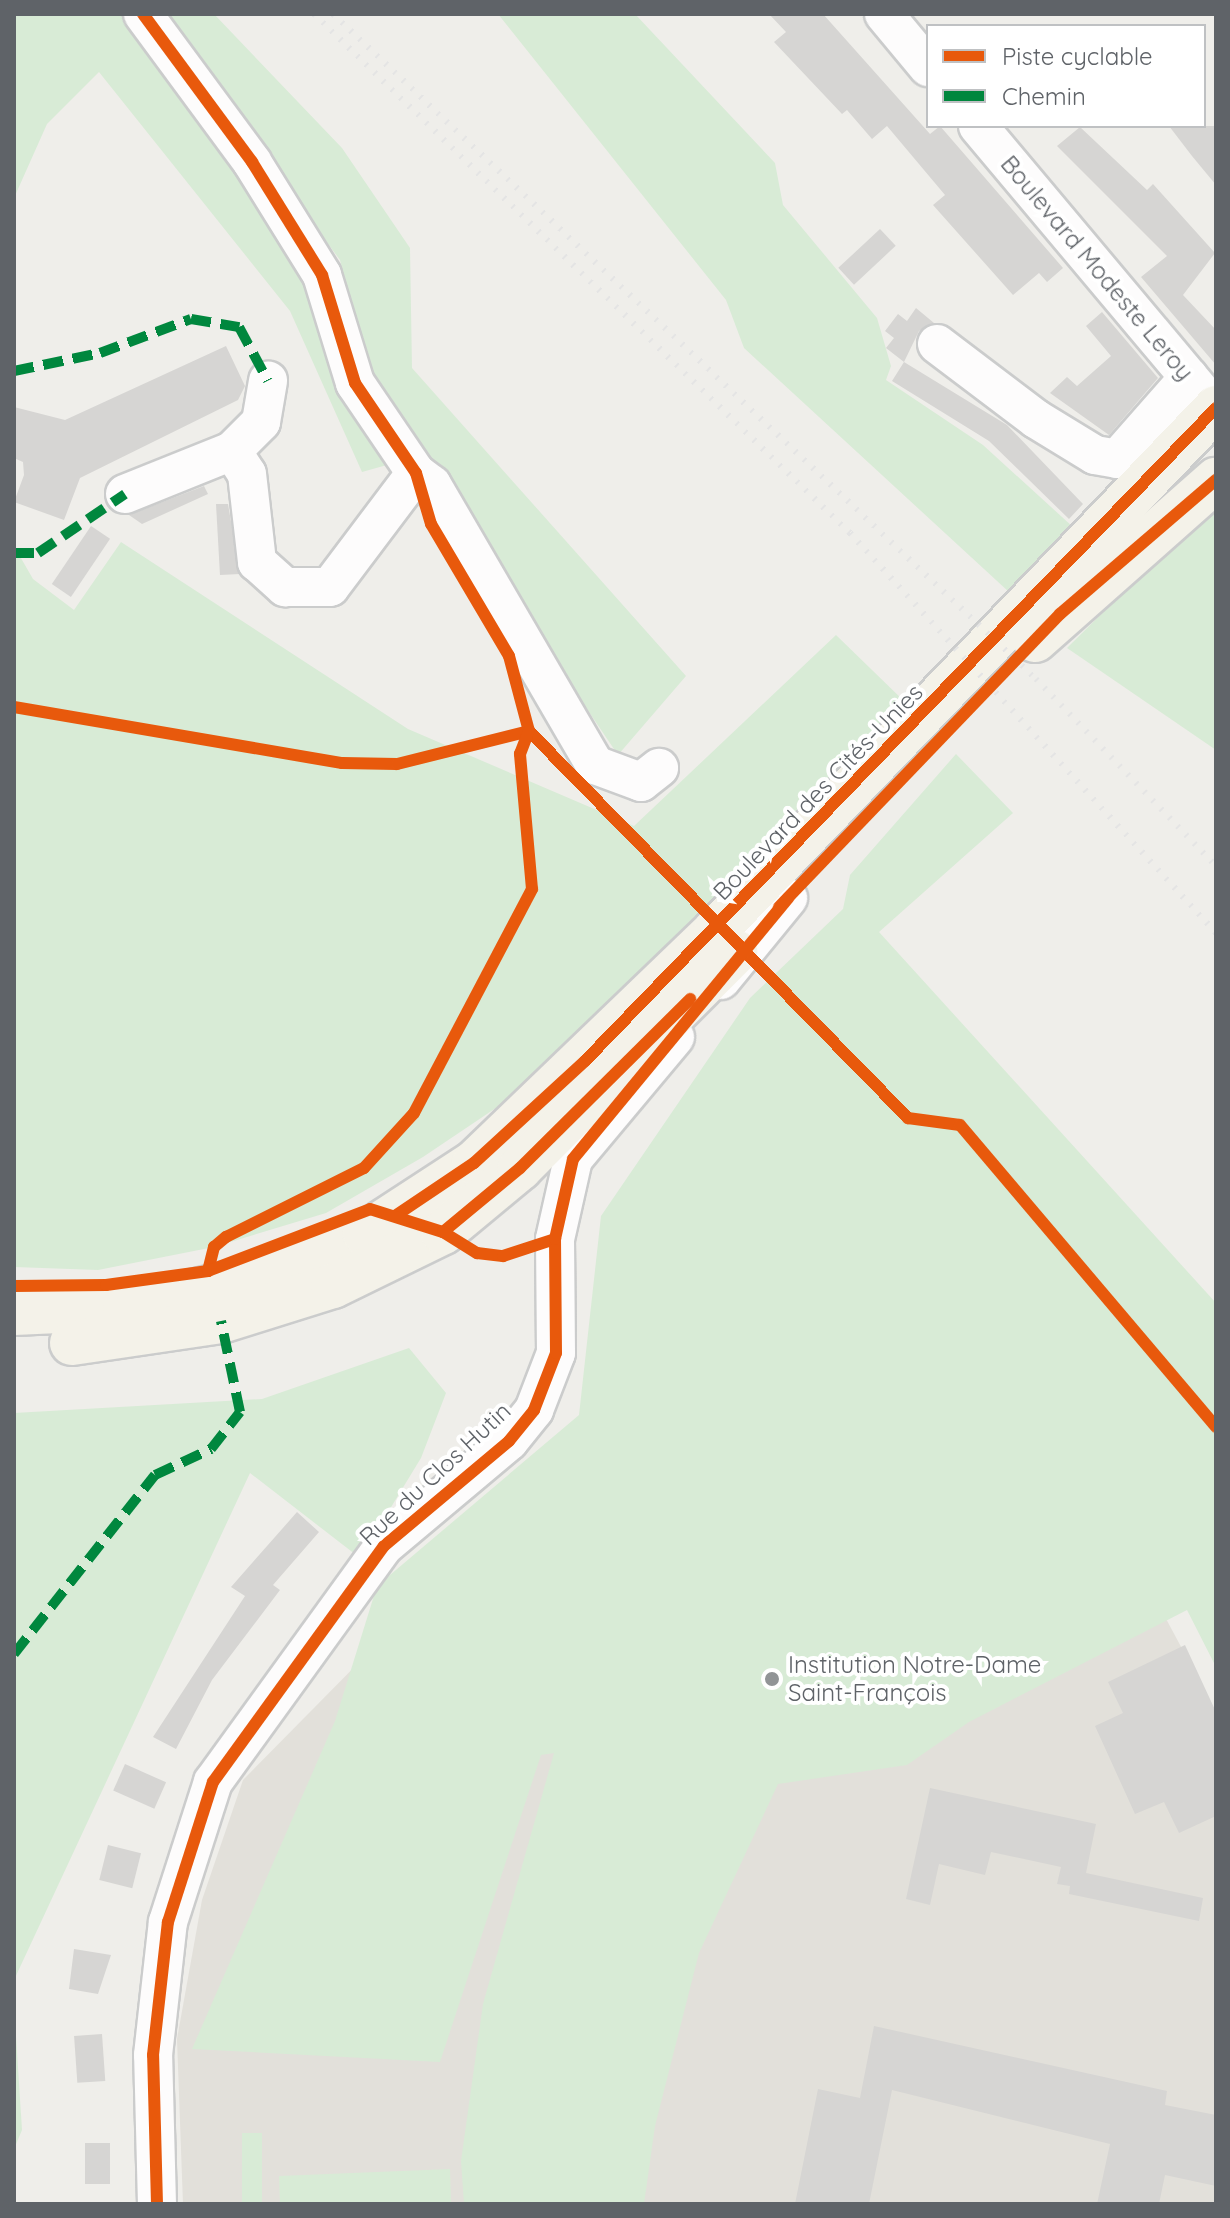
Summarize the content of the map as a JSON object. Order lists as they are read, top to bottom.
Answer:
{
  "streets": {
    "main road": ["Boulevard des Cités-Unies"],
    "street": ["Boulevard Modeste Leroy", "Rue du Clos Hutin"]
  },
  "crossings": [
    ["Boulevard Modeste Leroy", "Boulevard des Cités-Unies"]
  ],
  "places": ["Institution Notre‐Dame Saint‐François"],
  "legend": ["Piste cyclable", "Chemin"]
}
